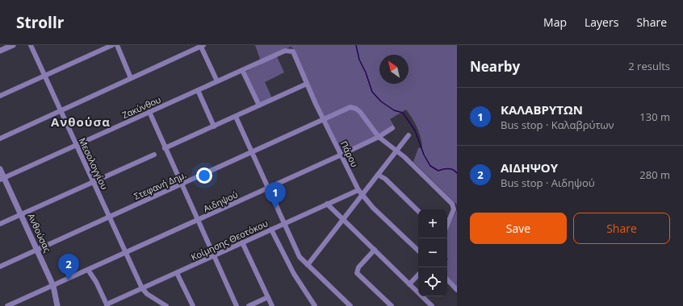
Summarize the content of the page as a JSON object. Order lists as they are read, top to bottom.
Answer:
{
  "streets": {
    "street": [
      "Ζακύνθου",
      "Πάρου",
      "Μεσολογγίου",
      "Στεφανή Δημ.",
      "Αιδηψού",
      "Ανθούσας",
      "Κοίμησης Θεοτόκου"
    ]
  },
  "crossings": [
    ["Ζακύνθου", "Πάρου"],
    ["Ζακύνθου", "Μεσολογγίου"],
    ["Ζακύνθου", "Ανθούσας"],
    ["Πάρου", "Στεφανή Δημ."],
    ["Πάρου", "Αιδηψού"],
    ["Πάρου", "Κοίμησης Θεοτόκου"],
    ["Μεσολογγίου", "Στεφανή Δημ."],
    ["Μεσολογγίου", "Αιδηψού"],
    ["Μεσολογγίου", "Κοίμησης Θεοτόκου"],
    ["Στεφανή Δημ.", "Αιδηψού"],
    ["Στεφανή Δημ.", "Ανθούσας"],
    ["Αιδηψού", "Ανθούσας"]
  ],
  "districts": ["Ανθούσα"],
  "north": "top left",
  "page": {
    "header": "Strollr",
    "nav": ["Map", "Layers", "Share"],
    "heading": ["Nearby", "2 results"],
    "list": [
      {
        "mark": "1",
        "name": "ΚΑΛΑΒΡΥΤΩΝ",
        "note": "Bus stop · Καλαβρύτων",
        "value": "130 m"
      },
      {
        "mark": "2",
        "name": "ΑΙΔΗΨΟΥ",
        "note": "Bus stop · Αιδηψού",
        "value": "280 m"
      }
    ],
    "pins": ["1", "2"],
    "buttons": ["Save", "Share"],
    "map_buttons": ["+", "−"]
  }
}
